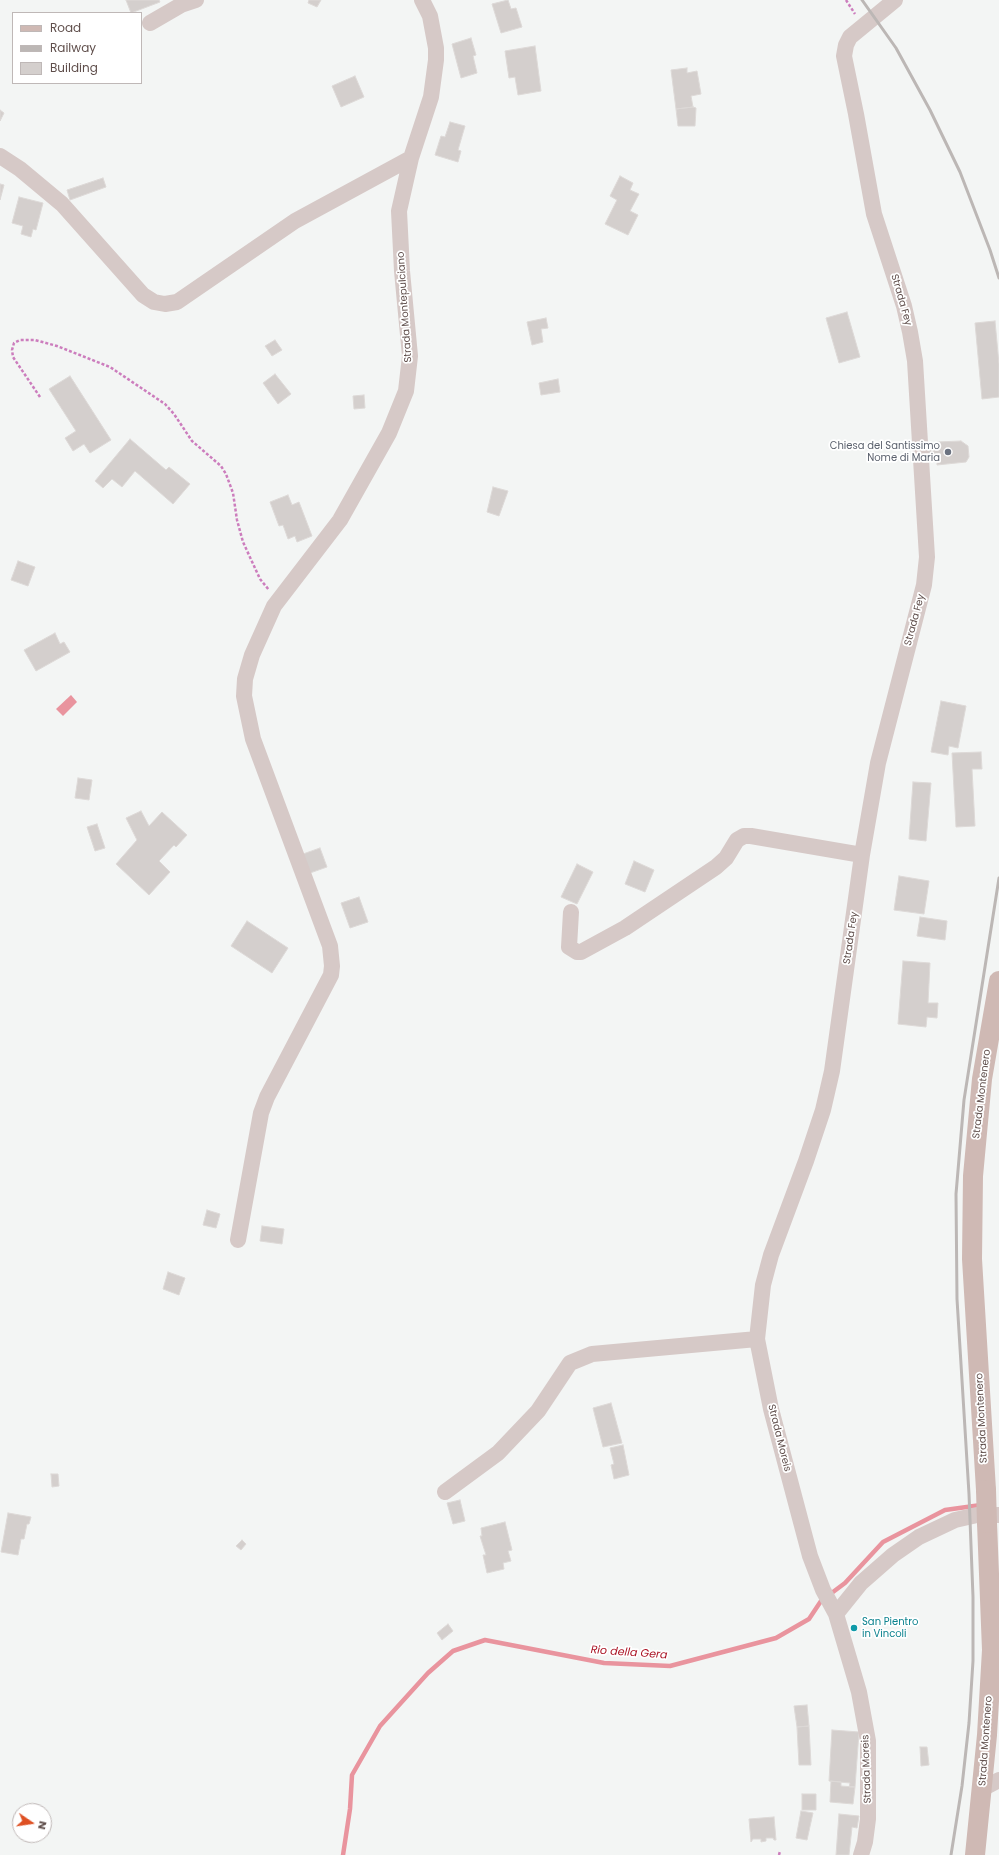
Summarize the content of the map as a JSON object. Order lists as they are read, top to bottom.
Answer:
{
  "streets": {
    "main road": ["Strada Montenero"],
    "street": ["Strada Fey", "Strada Montepulciano", "Strada Moreis"]
  },
  "crossings": [
    ["Strada Fey", "Strada Moreis"]
  ],
  "water": ["Rio della Gera"],
  "places": ["Chiesa del Santissimo Nome di Maria", "San Pientro in Vincoli"],
  "legend": ["Road", "Railway", "Building"],
  "north": "right"
}
